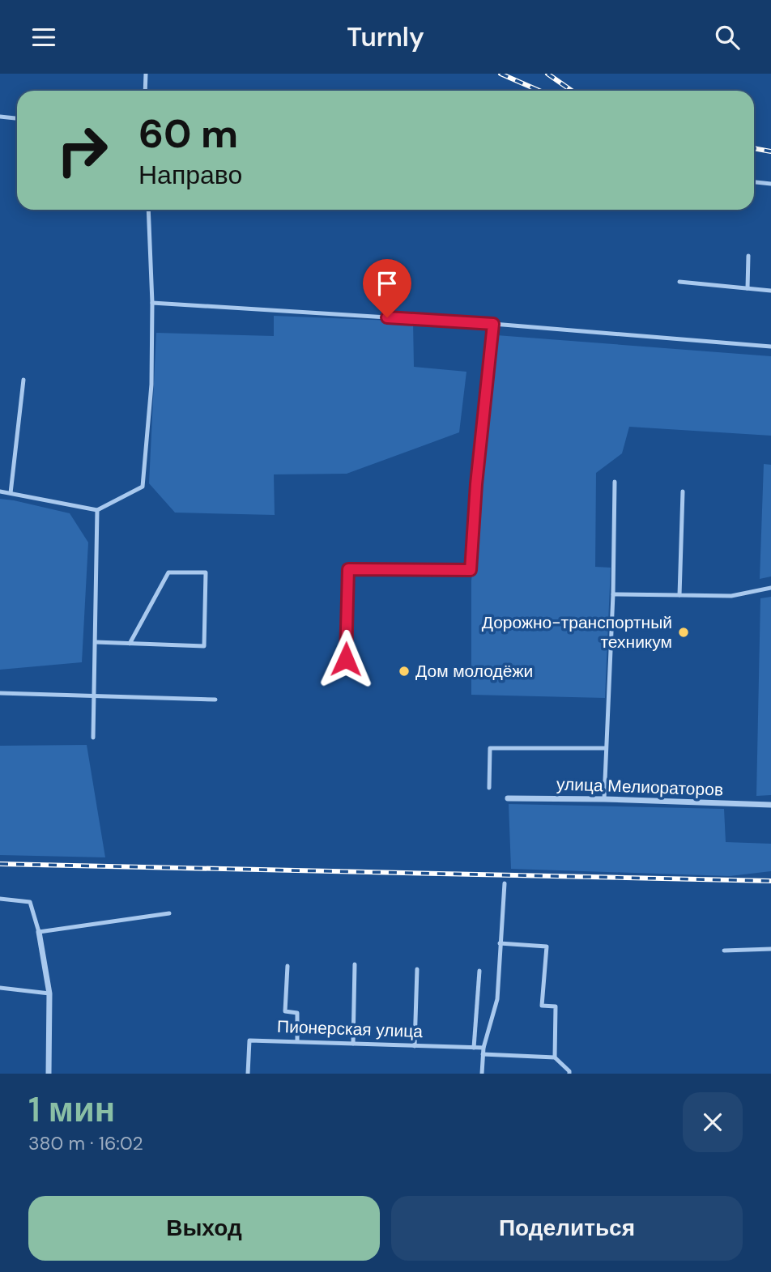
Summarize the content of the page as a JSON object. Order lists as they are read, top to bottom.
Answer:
{
  "streets": {
    "street": ["улица Мелиораторов"],
    "lane": ["Пионерская улица"]
  },
  "places": ["Дорожно-транспортный техникум", "Дом молодёжи"],
  "page": {
    "header": "Turnly",
    "turn": ["60 m", "Направо"],
    "heading": ["1 мин", "380 m · 16:02"],
    "buttons": ["Выход", "Поделиться"]
  }
}
